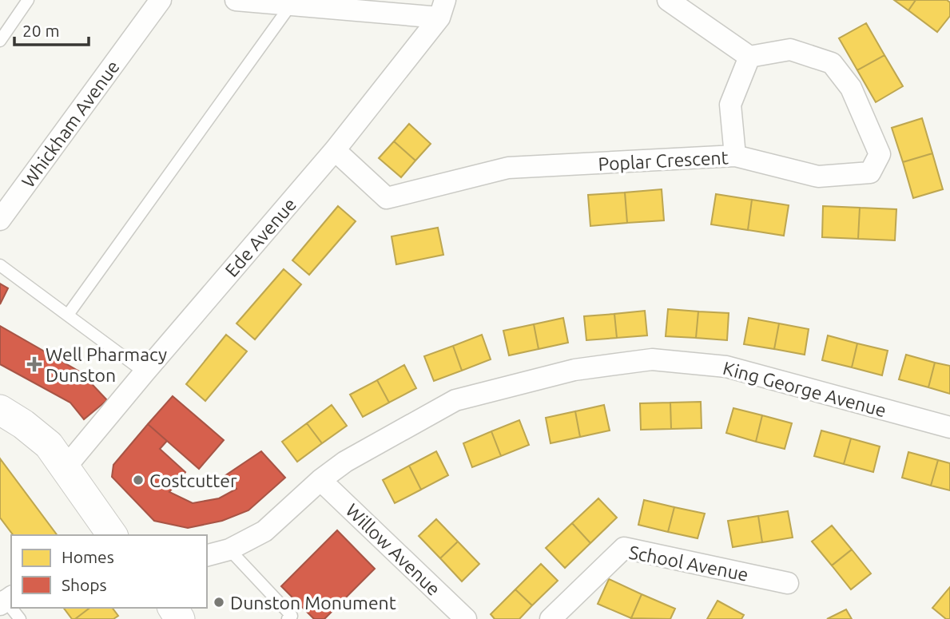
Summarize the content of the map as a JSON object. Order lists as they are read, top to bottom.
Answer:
{
  "streets": {
    "street": [
      "Whickham Avenue",
      "Poplar Crescent",
      "Ede Avenue",
      "King George Avenue",
      "Willow Avenue",
      "School Avenue"
    ]
  },
  "crossings": [
    ["Poplar Crescent", "Ede Avenue"],
    ["King George Avenue", "Willow Avenue"]
  ],
  "places": {
    "health": ["Well Pharmacy Dunston"],
    "other": ["Costcutter", "Dunston Monument"]
  },
  "legend": ["Homes", "Shops"],
  "scale_bar": "20 m"
}
